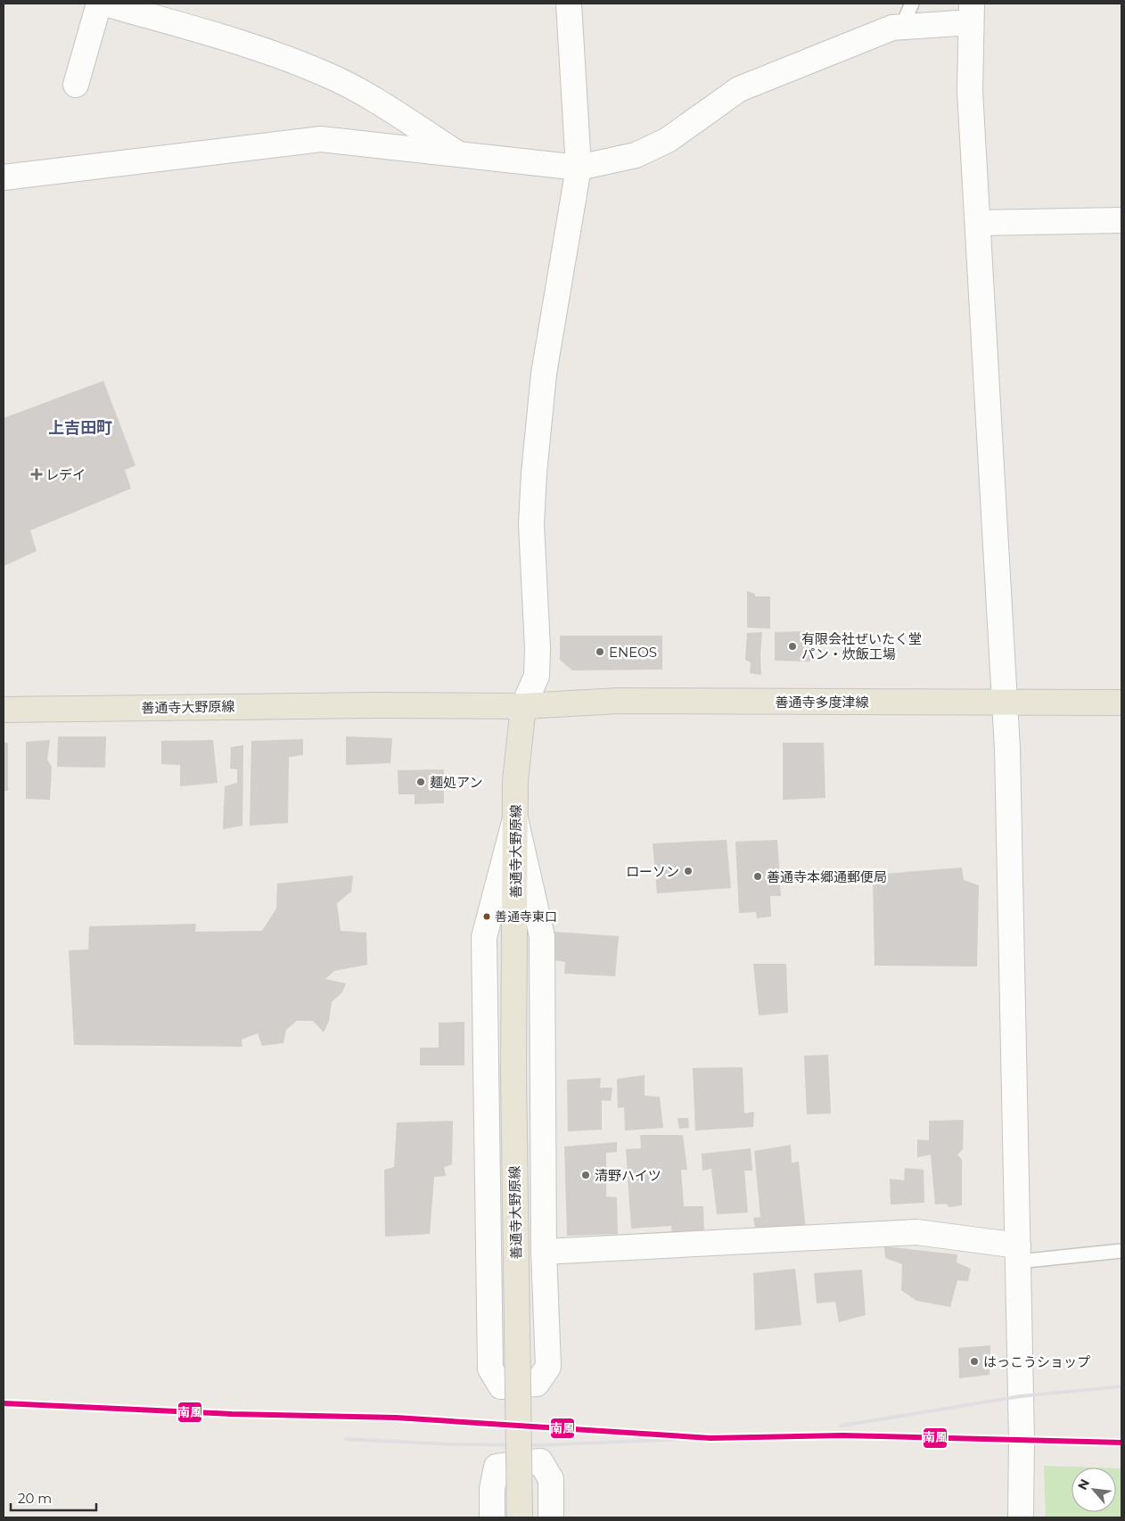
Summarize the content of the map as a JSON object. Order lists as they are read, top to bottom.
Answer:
{
  "streets": {
    "main road": ["善通寺多度津線", "善通寺大野原線"]
  },
  "crossings": [
    ["善通寺多度津線", "善通寺大野原線"]
  ],
  "districts": ["上吉田町"],
  "places": {
    "health": ["レデイ"],
    "other": [
      "有限会社ぜいたく堂 パン・炊飯工場",
      "ENEOS",
      "麺処アン",
      "ローソン",
      "善通寺本郷通郵便局",
      "善通寺東口",
      "清野ハイツ",
      "はっこうショップ"
    ]
  },
  "lines": ["transit line 南風"],
  "scale_bar": "20 m",
  "north": "top left"
}
